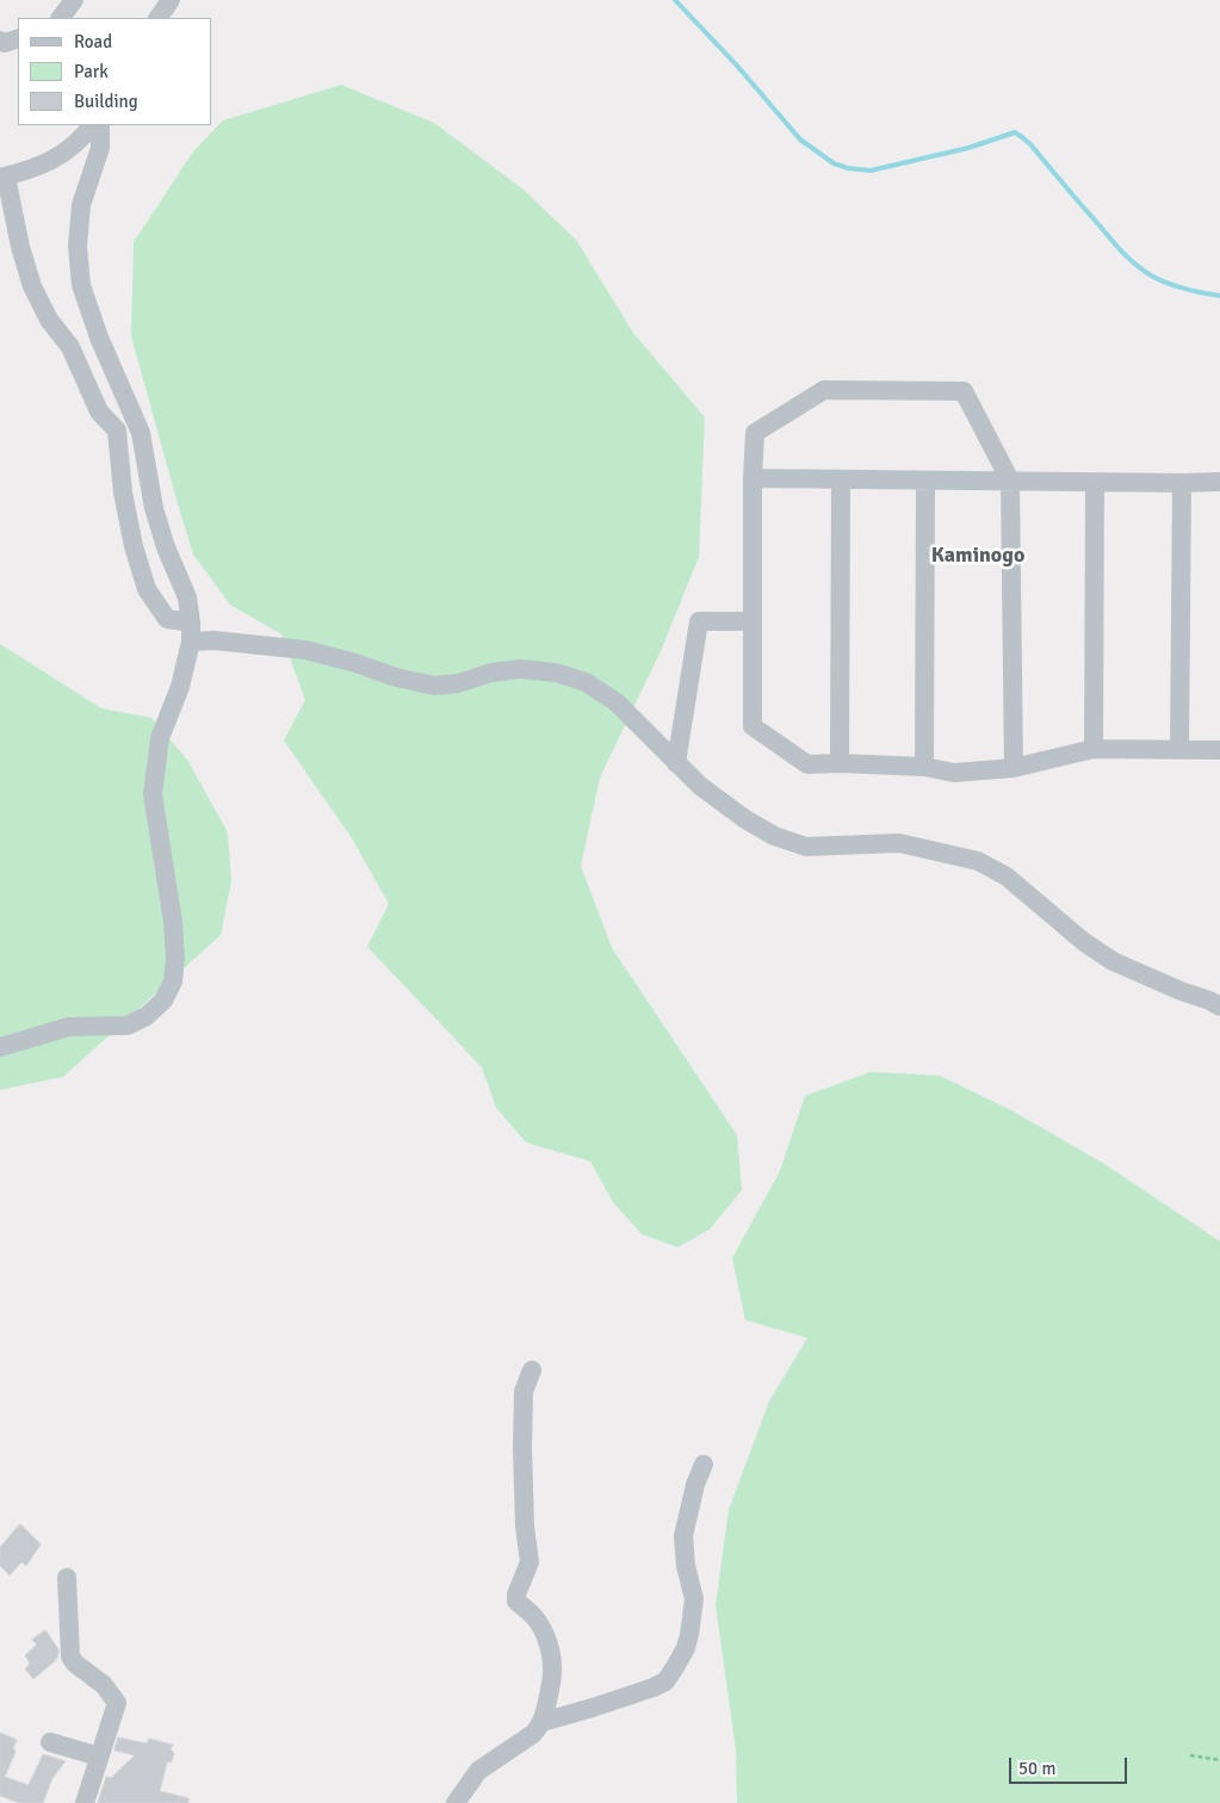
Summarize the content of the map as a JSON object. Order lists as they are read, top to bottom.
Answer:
{
  "districts": ["Kaminogo"],
  "legend": ["Road", "Park", "Building"],
  "scale_bar": "50 m"
}
